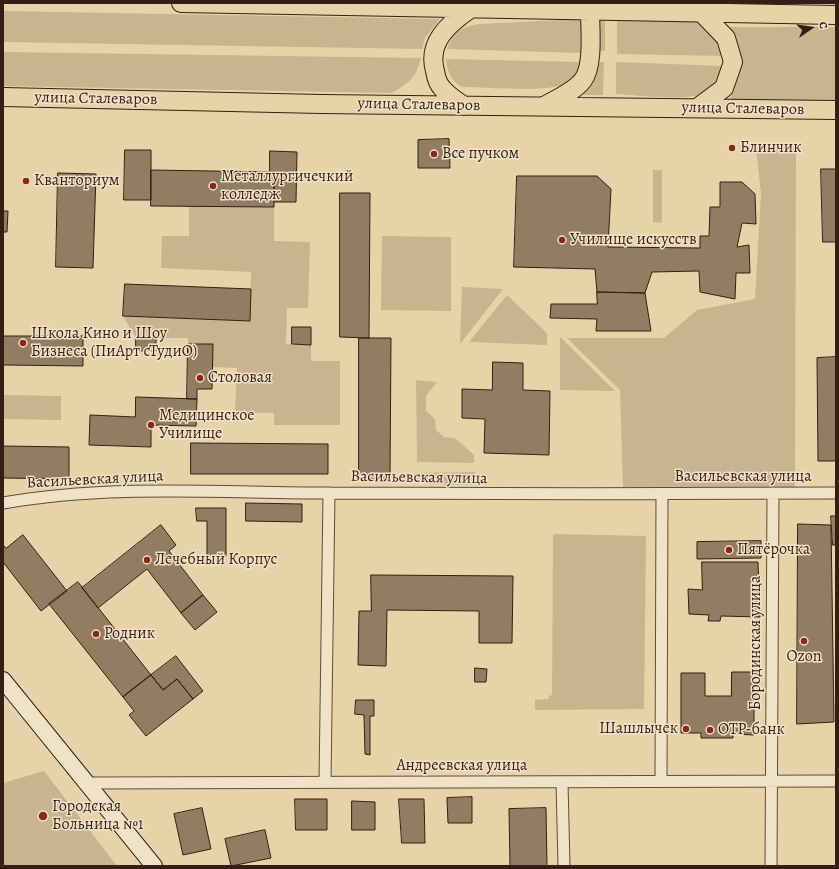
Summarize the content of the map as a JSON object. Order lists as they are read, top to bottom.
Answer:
{
  "streets": {
    "main road": ["улица Сталеваров"],
    "street": ["Васильевская улица", "Бородинская улица", "Андреевская улица"]
  },
  "crossings": [
    ["Васильевская улица", "Бородинская улица"],
    ["Бородинская улица", "Андреевская улица"]
  ],
  "places": [
    "Блинчик",
    "Все пучком",
    "Кванториум",
    "Металлургичечкий колледж",
    "Училище искусств",
    "Школа Кино и Шоу Бизнеса (ПиАрт сТудиО)",
    "Столовая",
    "Медицинское Училище",
    "Пятёрочка",
    "Лечебный Корпус",
    "Родник",
    "Ozon",
    "Шашлычек",
    "OTP-банк",
    "Городская Больница №1"
  ],
  "north": "right"
}
